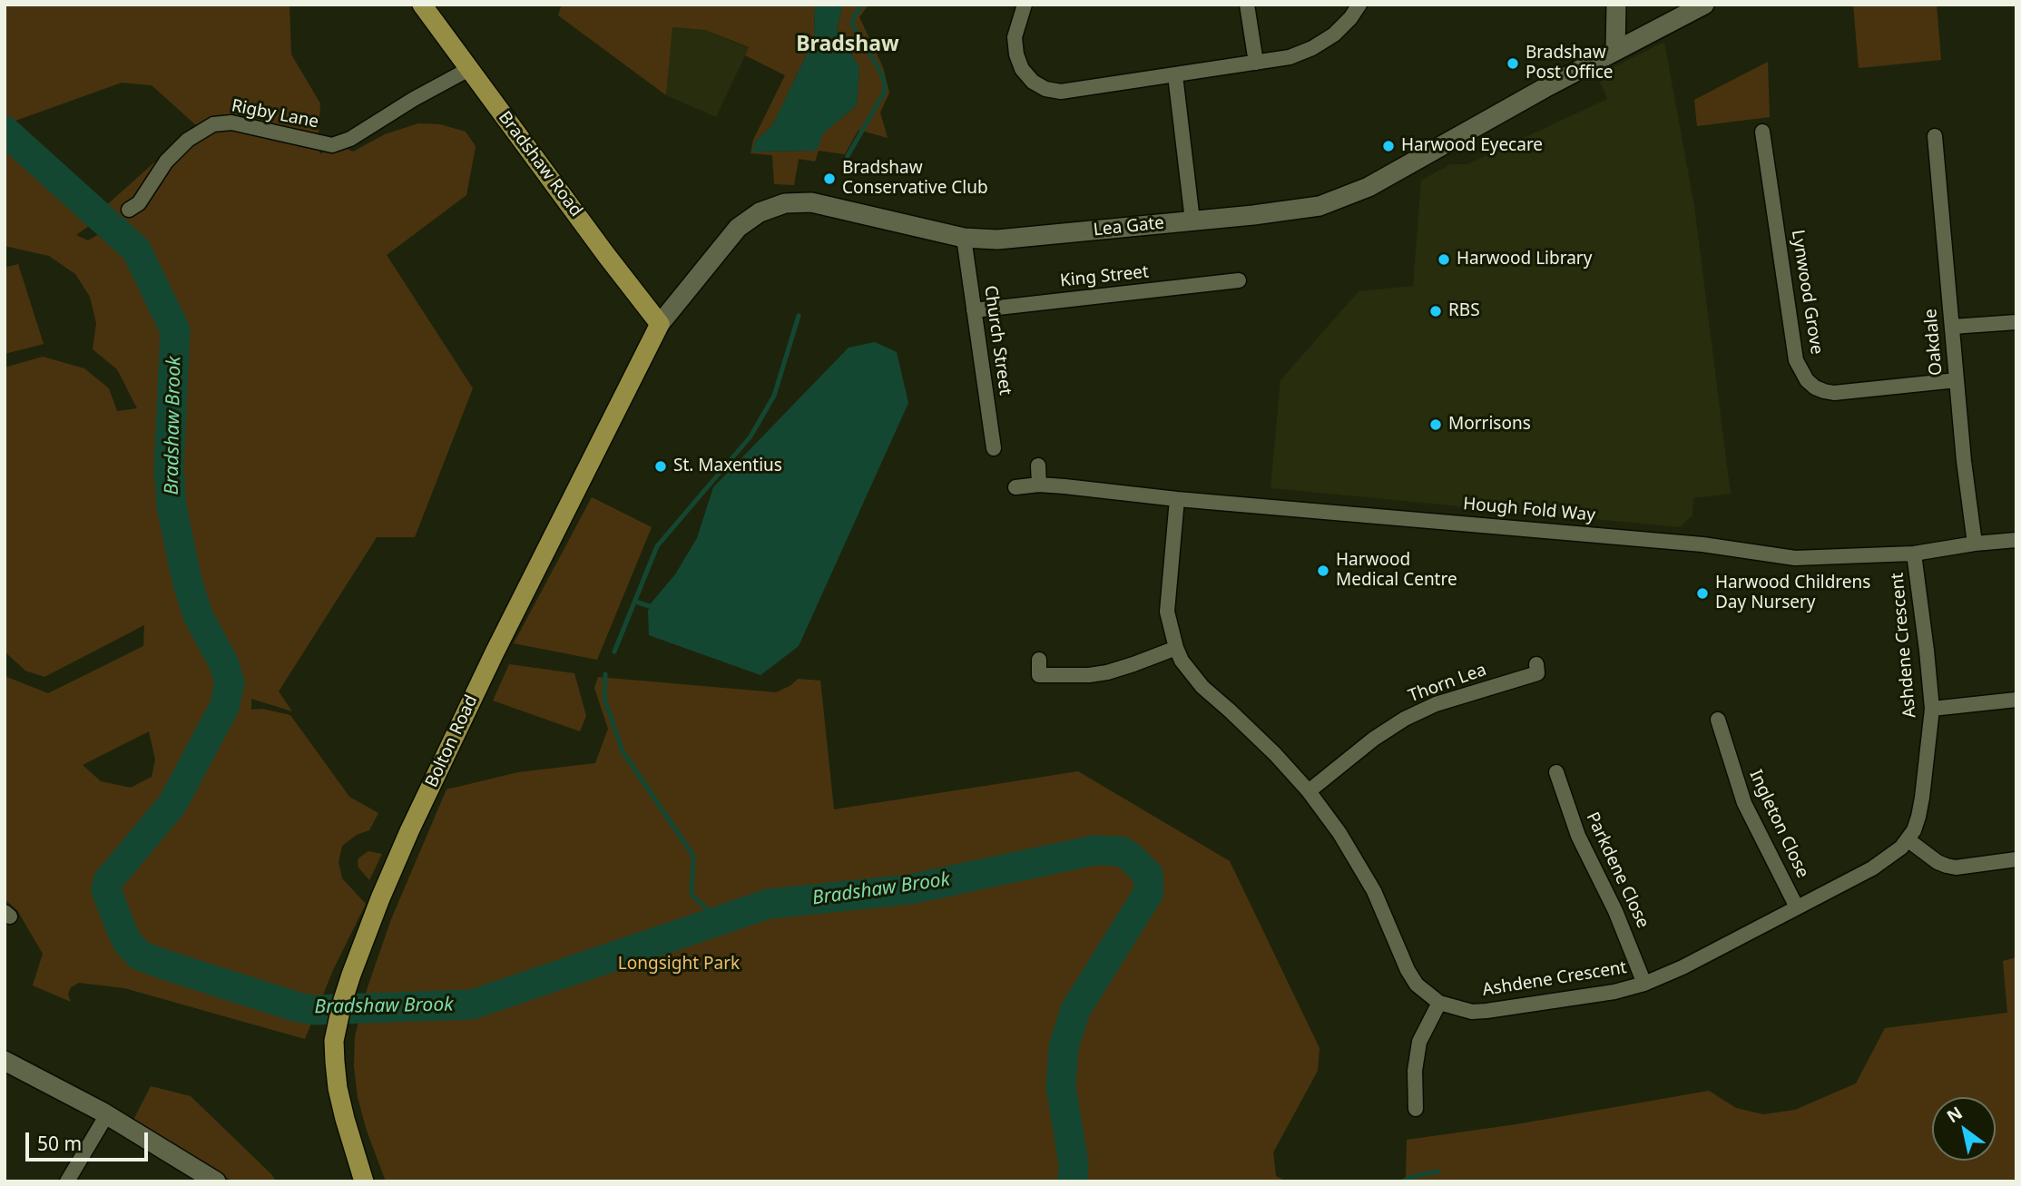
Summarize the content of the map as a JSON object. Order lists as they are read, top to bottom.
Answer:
{
  "streets": {
    "main road": ["Bradshaw Road", "Lea Gate", "Bolton Road"],
    "street": [
      "Rigby Lane",
      "King Street",
      "Lynwood Grove",
      "Church Street",
      "Oakdale",
      "Hough Fold Way",
      "Ashdene Crescent",
      "Thorn Lea",
      "Ingleton Close",
      "Parkdene Close"
    ]
  },
  "crossings": [
    ["Rigby Lane", "Bradshaw Road"],
    ["Bradshaw Road", "Lea Gate"],
    ["Bradshaw Road", "Bolton Road"],
    ["Lea Gate", "Church Street"],
    ["Lea Gate", "Bolton Road"],
    ["King Street", "Church Street"],
    ["Lynwood Grove", "Oakdale"],
    ["Oakdale", "Hough Fold Way"],
    ["Hough Fold Way", "Ashdene Crescent"],
    ["Ashdene Crescent", "Thorn Lea"],
    ["Ashdene Crescent", "Ingleton Close"],
    ["Ashdene Crescent", "Parkdene Close"]
  ],
  "districts": ["Bradshaw"],
  "water": ["Bradshaw Brook"],
  "parks": ["Longsight Park"],
  "places": [
    "Bradshaw Post Office",
    "Harwood Eyecare",
    "Bradshaw Conservative Club",
    "Harwood Library",
    "RBS",
    "Morrisons",
    "St. Maxentius",
    "Harwood Medical Centre",
    "Harwood Childrens Day Nursery"
  ],
  "scale_bar": "50 m",
  "north": "top left"
}
